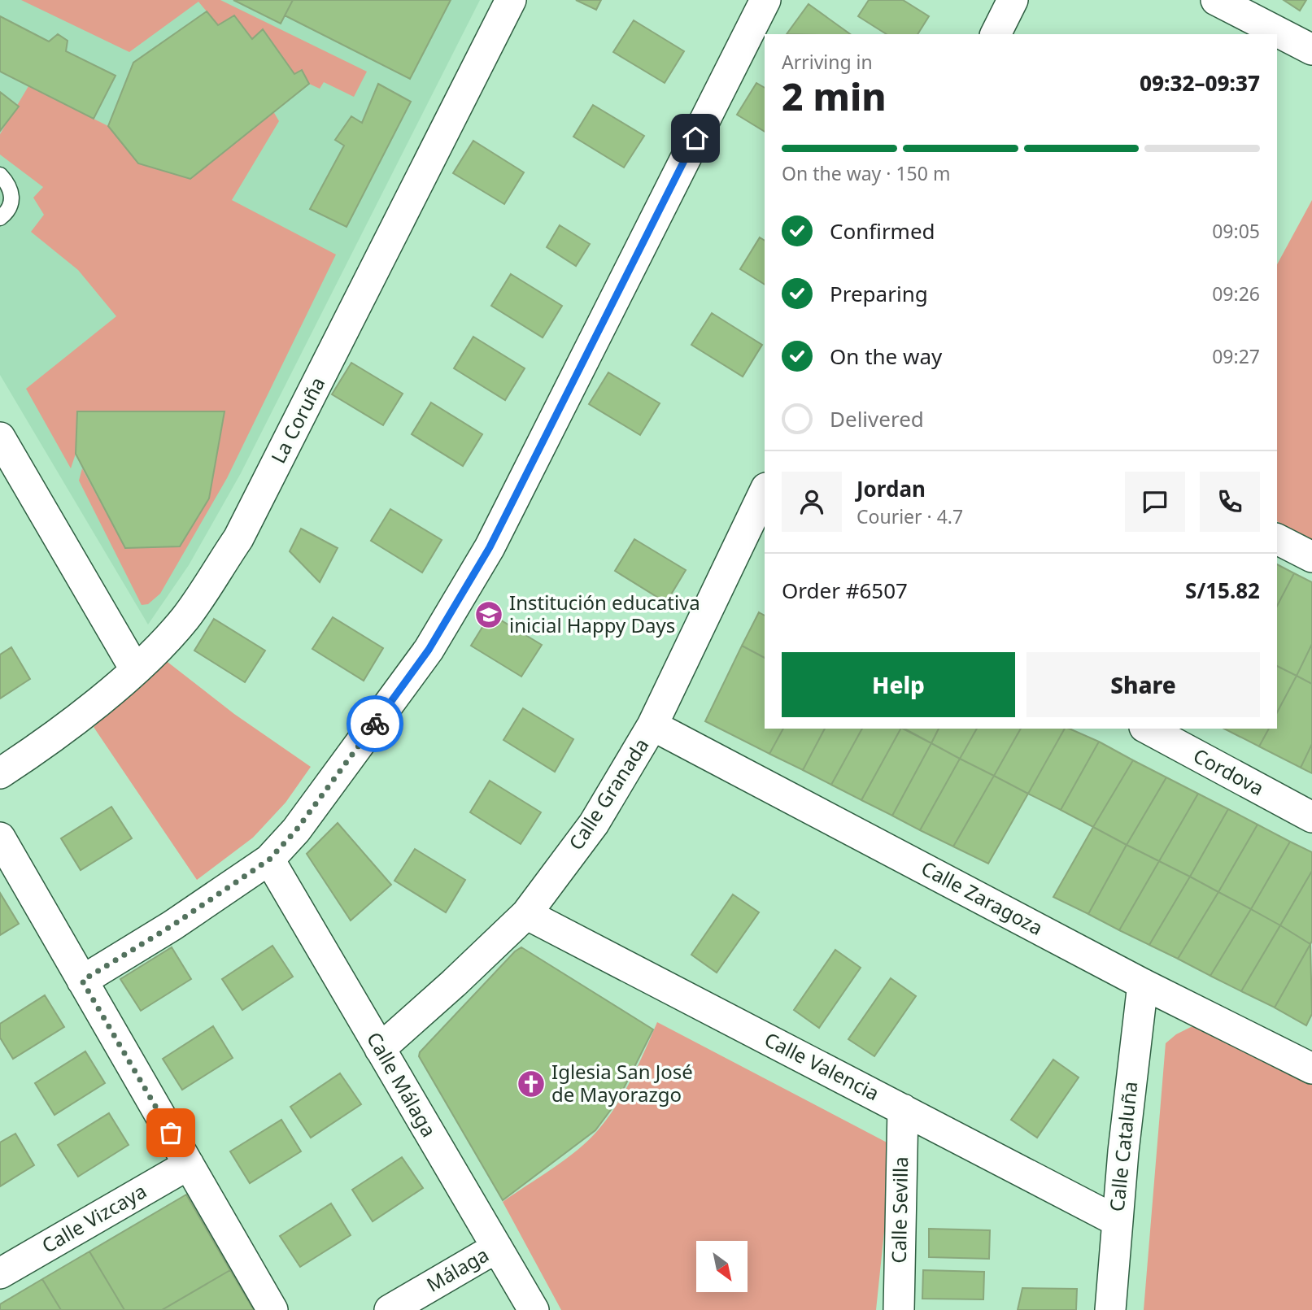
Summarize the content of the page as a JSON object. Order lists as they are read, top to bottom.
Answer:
{
  "streets": {
    "street": [
      "La Coruña",
      "Cordova",
      "Calle Granada",
      "Calle Zaragoza",
      "Calle Valencia",
      "Calle Málaga",
      "Calle Cataluña",
      "Calle Sevilla",
      "Calle Vizcaya",
      "Málaga"
    ]
  },
  "crossings": [
    ["Calle Granada", "Calle Zaragoza"],
    ["Calle Granada", "Calle Valencia"],
    ["Calle Granada", "Calle Málaga"],
    ["Calle Zaragoza", "Calle Cataluña"],
    ["Calle Valencia", "Calle Cataluña"],
    ["Calle Valencia", "Calle Sevilla"],
    ["Calle Málaga", "Málaga"]
  ],
  "places": {
    "school or university": ["Institución educativa inicial Happy Days"],
    "church": ["Iglesia San José de Mayorazgo"]
  },
  "north": "bottom right",
  "page": {
    "heading": ["2 min", "Arriving in", "09:32–09:37"],
    "panel": [
      "Jordan",
      "Courier · 4.7",
      "Order #6507",
      "S/15.82"
    ],
    "bar": "On the way · 150 m",
    "list": [
      ["Confirmed", "09:05"],
      ["Preparing", "09:26"],
      ["On the way", "09:27"],
      "Delivered"
    ],
    "buttons": ["Help", "Share"]
  }
}
